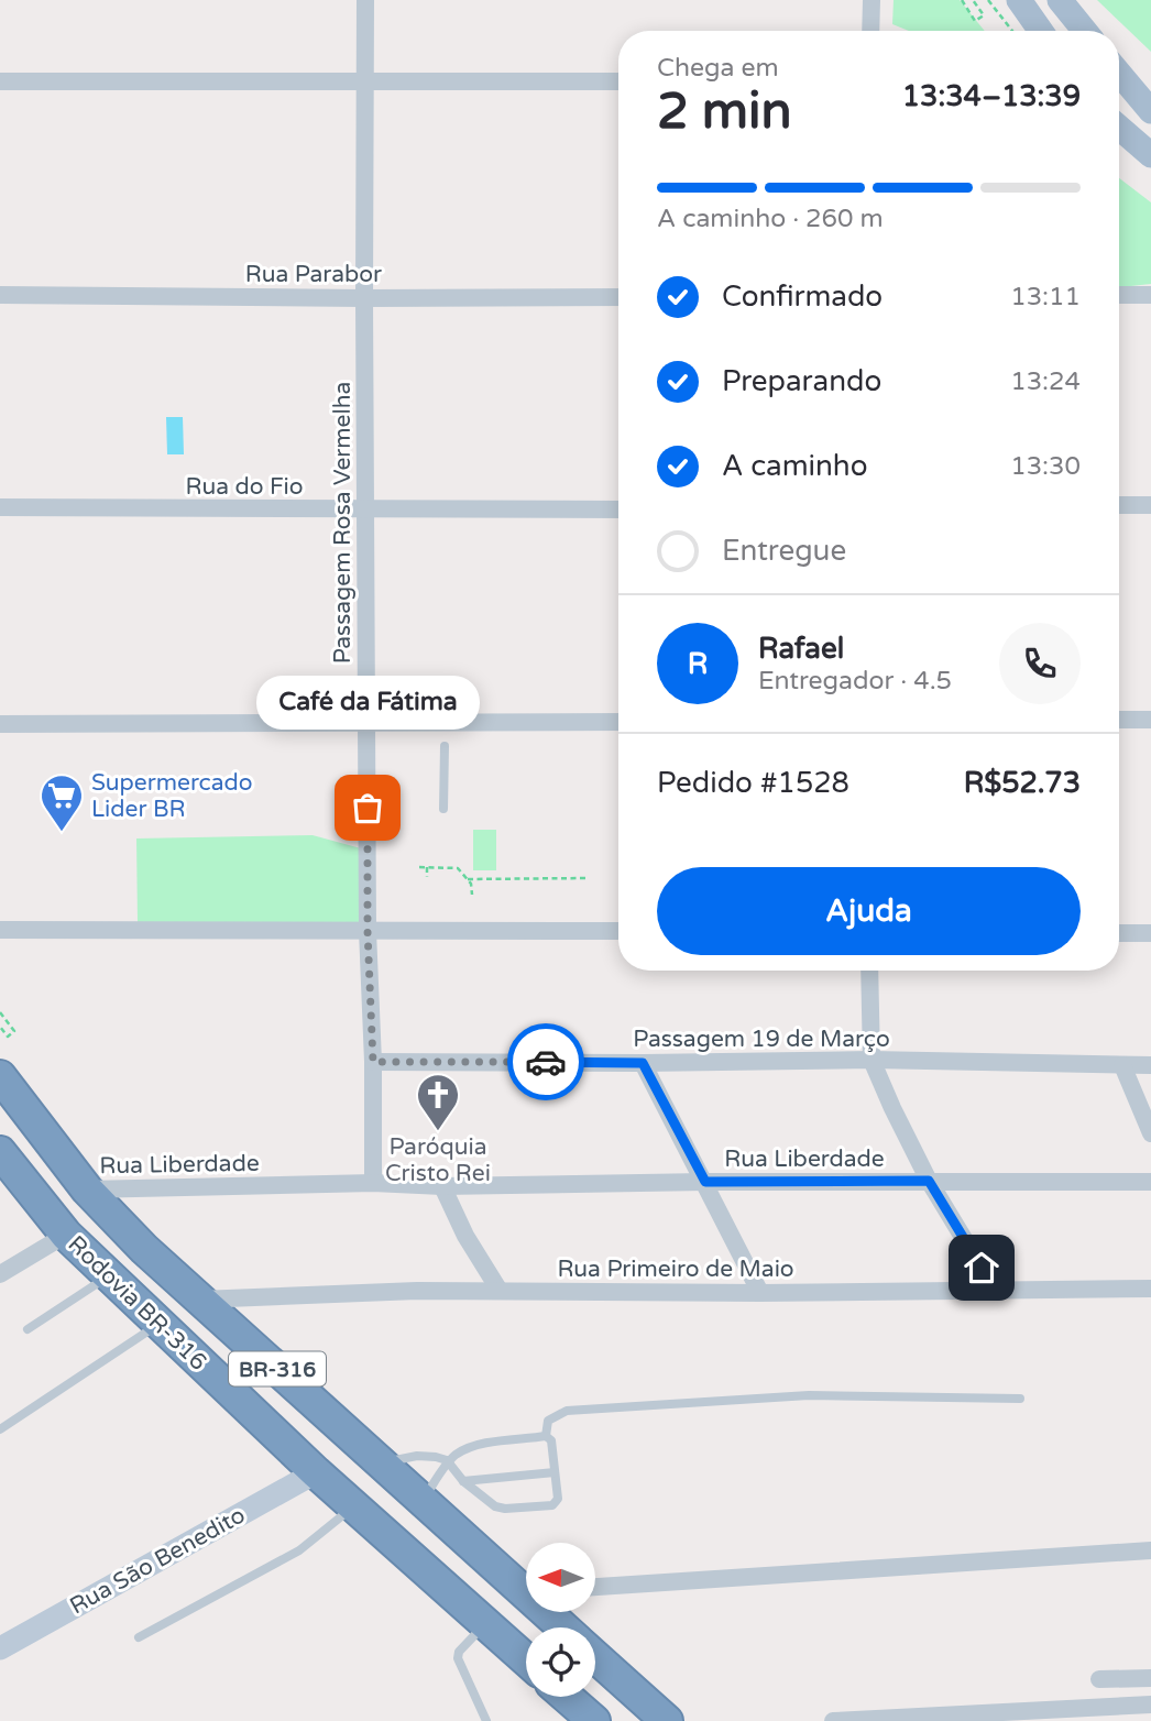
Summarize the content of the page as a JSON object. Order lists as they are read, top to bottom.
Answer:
{
  "streets": {
    "highway": ["Rodovia BR-316", "BR-316"],
    "street": [
      "Rua Parabor",
      "Rua do Fio",
      "Passagem Rosa Vermelha",
      "Passagem 19 de Março",
      "Rua Liberdade",
      "Rua Primeiro de Maio",
      "Rua São Benedito"
    ]
  },
  "crossings": [
    ["Rua Parabor", "Passagem Rosa Vermelha"],
    ["Rua do Fio", "Passagem Rosa Vermelha"],
    ["Passagem Rosa Vermelha", "Passagem 19 de Março"],
    ["Passagem Rosa Vermelha", "Rua Liberdade"],
    ["Rua Liberdade", "BR-316"],
    ["Rua Primeiro de Maio", "BR-316"],
    ["Rodovia BR-316", "BR-316"],
    ["Rodovia BR-316", "Rua São Benedito"]
  ],
  "places": {
    "other": ["Café da Fátima"],
    "supermarket": ["Supermercado Lider BR"],
    "church": ["Paróquia Cristo Rei"]
  },
  "north": "left",
  "page": {
    "heading": ["2 min", "Chega em", "13:34–13:39"],
    "panel": [
      "Rafael",
      "Entregador · 4.5",
      "Pedido #1528",
      "R$52.73"
    ],
    "bar": "A caminho · 260 m",
    "list": [
      ["Confirmado", "13:11"],
      ["Preparando", "13:24"],
      ["A caminho", "13:30"],
      "Entregue"
    ],
    "round": "R",
    "bubble": "Café da Fátima",
    "buttons": "Ajuda"
  }
}
